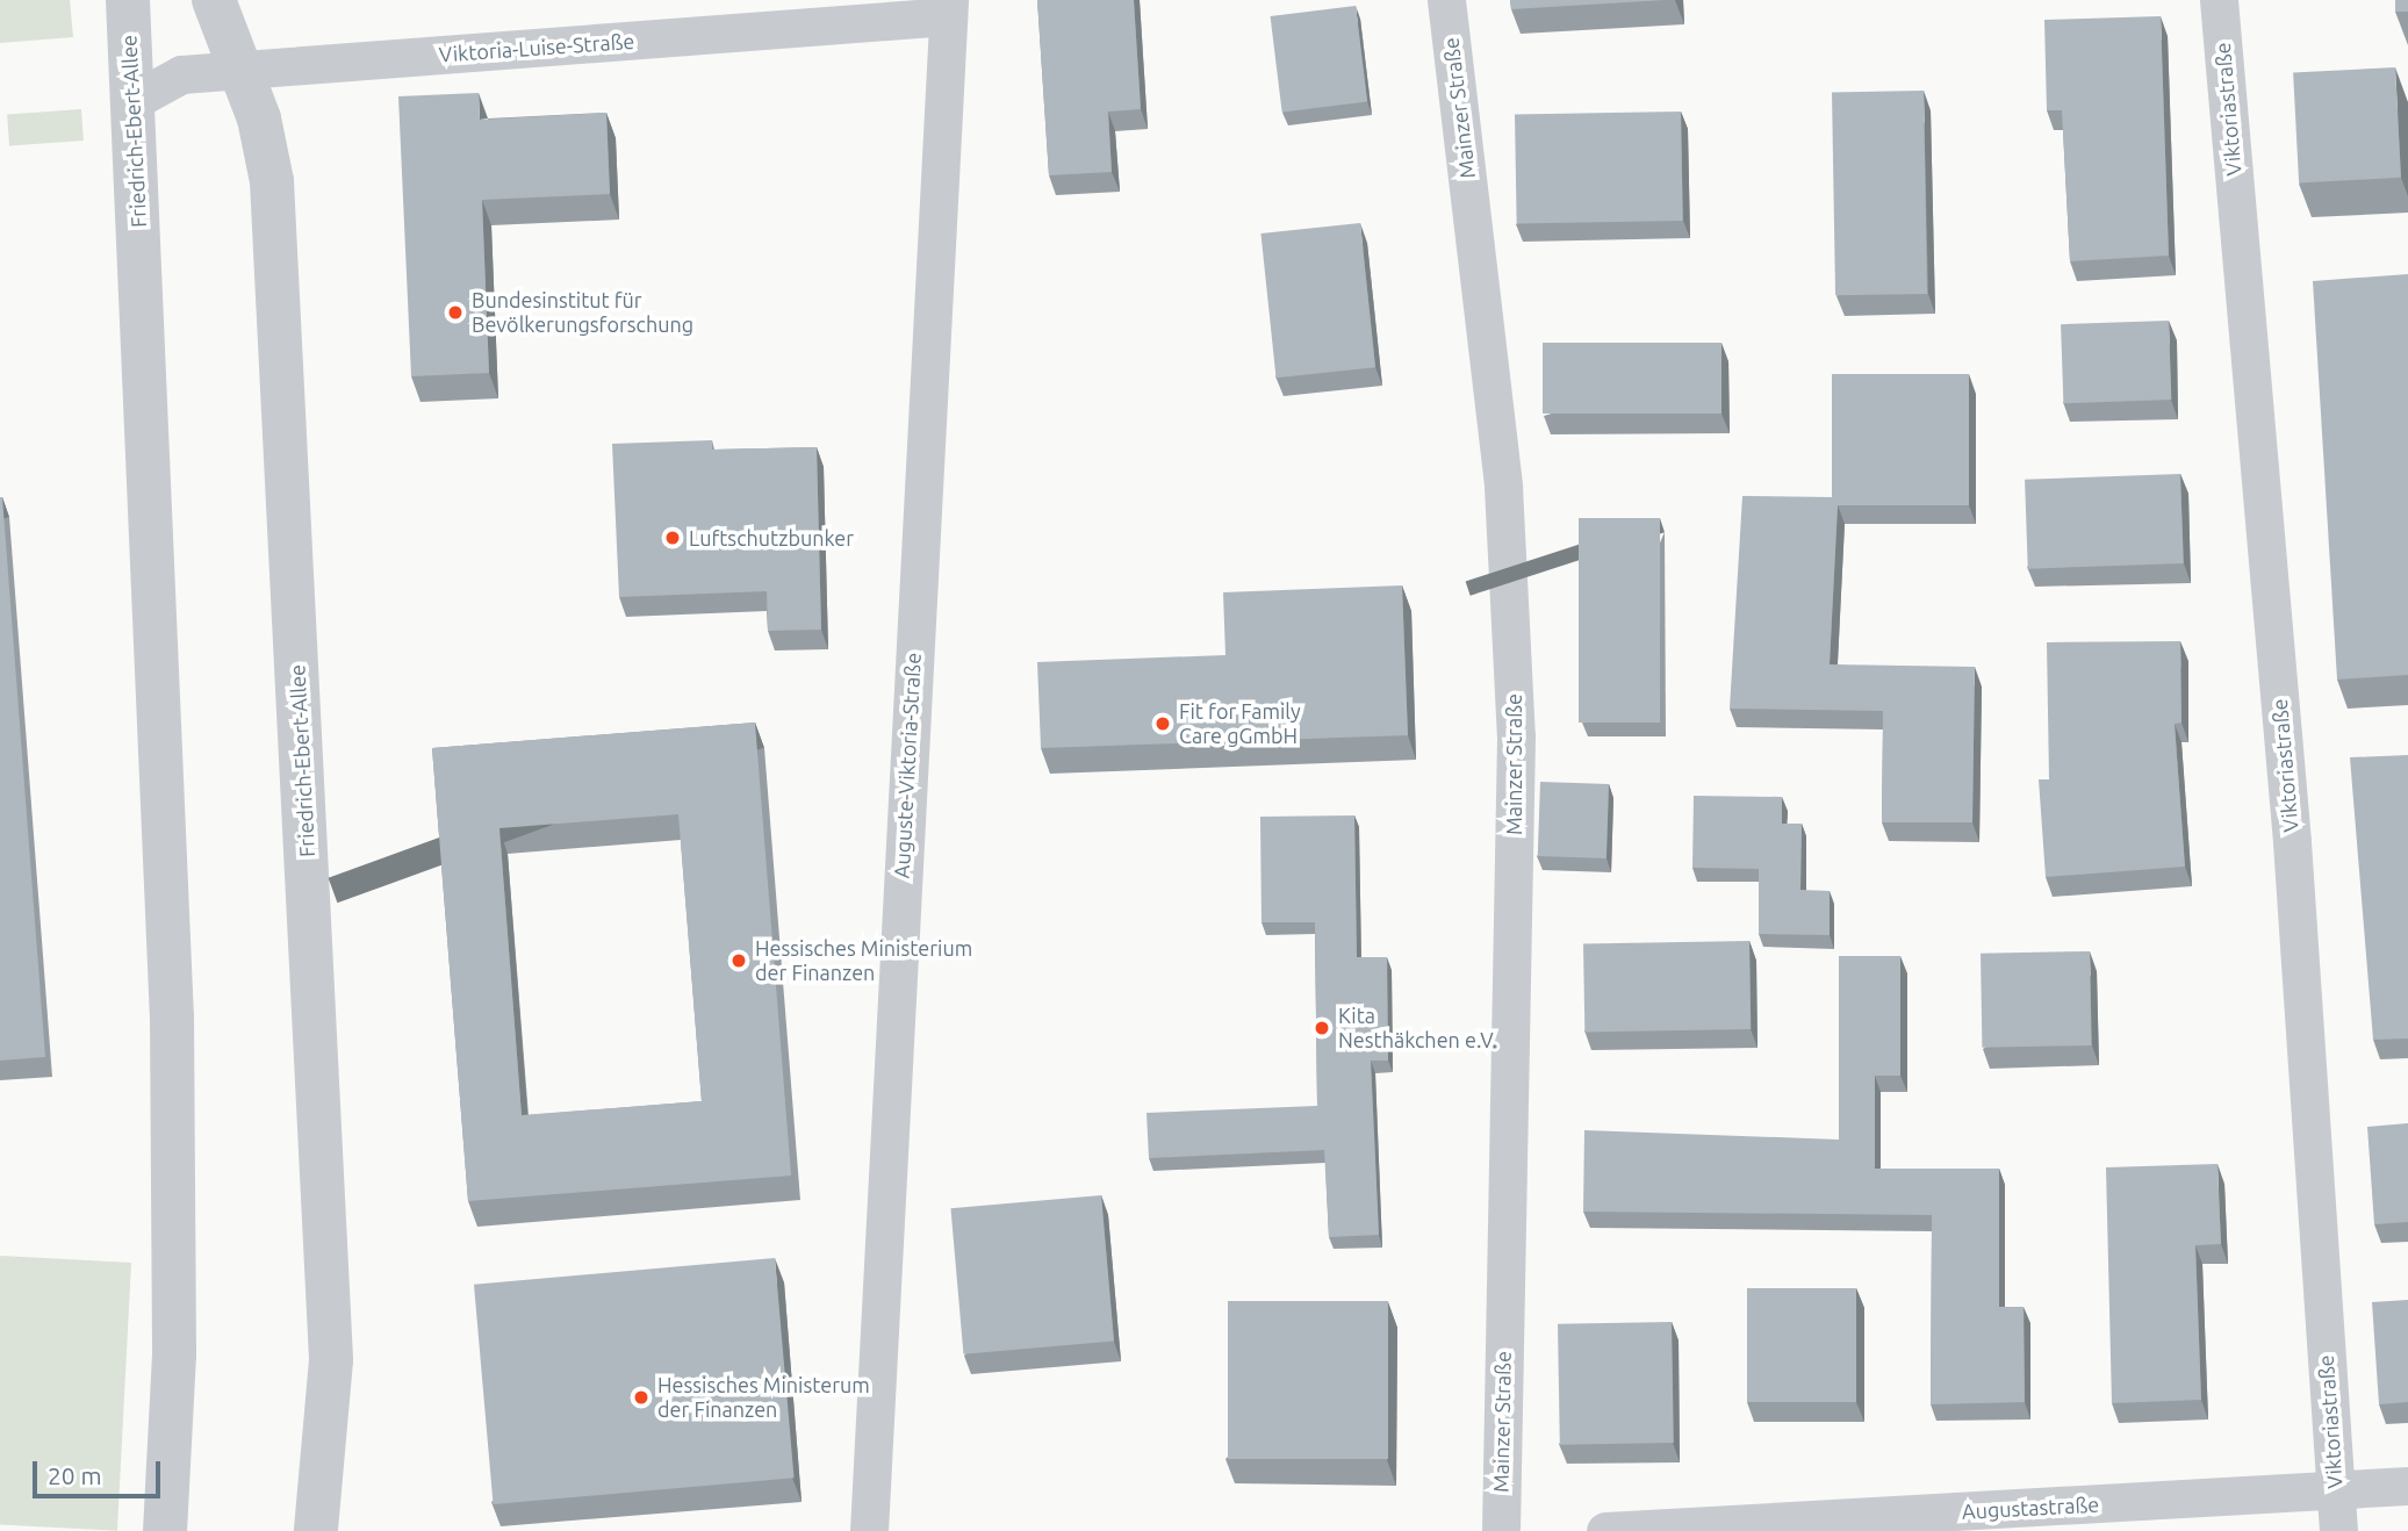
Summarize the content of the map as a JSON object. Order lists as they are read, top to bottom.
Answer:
{
  "streets": {
    "street": [
      "Viktoria-Luise-Straße",
      "Mainzer Straße",
      "Viktoriastraße",
      "Friedrich-Ebert-Allee",
      "Auguste-Viktoria-Straße",
      "Augustastraße"
    ]
  },
  "crossings": [
    ["Viktoria-Luise-Straße", "Friedrich-Ebert-Allee"],
    ["Viktoria-Luise-Straße", "Auguste-Viktoria-Straße"],
    ["Viktoriastraße", "Augustastraße"]
  ],
  "places": [
    "Bundesinstitut für Bevölkerungsforschung",
    "Luftschutzbunker",
    "Fit for Family Care gGmbH",
    "Hessisches Ministerium der Finanzen",
    "Kita Nesthäkchen e.V.",
    "Hessisches Ministerum der Finanzen"
  ],
  "scale_bar": "20 m"
}
